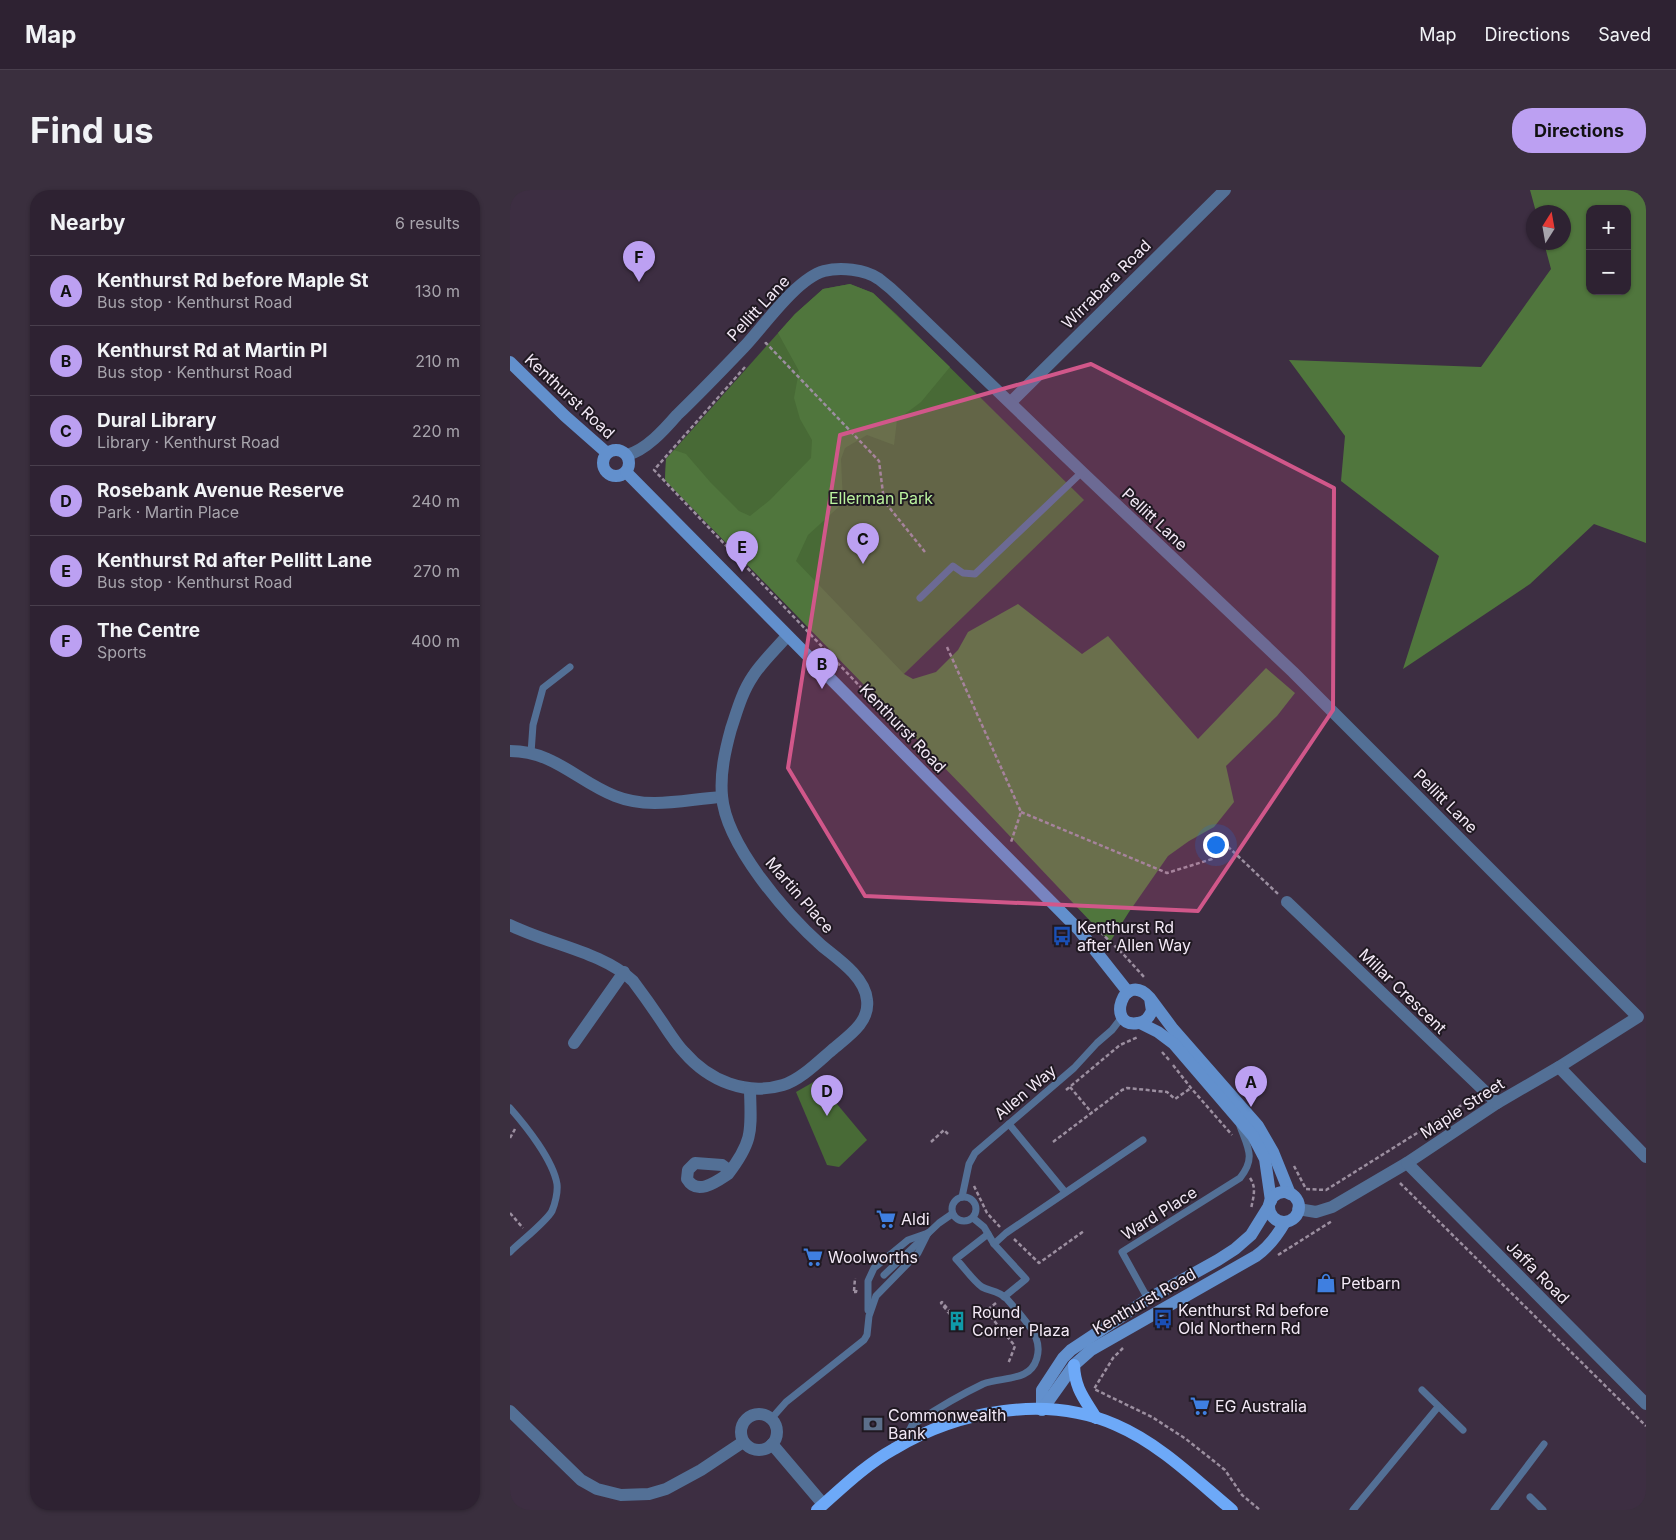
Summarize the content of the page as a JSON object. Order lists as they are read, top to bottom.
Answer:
{
  "streets": {
    "main road": ["Kenthurst Road"],
    "street": [
      "Wirrabara Road",
      "Pellitt Lane",
      "Martin Place",
      "Millar Crescent",
      "Maple Street",
      "Jaffa Road"
    ],
    "lane": ["Allen Way", "Ward Place"]
  },
  "crossings": [
    ["Wirrabara Road", "Pellitt Lane"],
    ["Pellitt Lane", "Kenthurst Road"],
    ["Pellitt Lane", "Maple Street"],
    ["Kenthurst Road", "Martin Place"],
    ["Kenthurst Road", "Allen Way"],
    ["Kenthurst Road", "Maple Street"],
    ["Kenthurst Road", "Ward Place"],
    ["Millar Crescent", "Maple Street"],
    ["Maple Street", "Jaffa Road"]
  ],
  "parks": ["Ellerman Park"],
  "places": {
    "bus stop": ["Kenthurst Rd after Allen Way", "Kenthurst Rd before Old Northern Rd"],
    "supermarket": ["Aldi", "Woolworths", "EG Australia"],
    "shop": ["Petbarn"],
    "building": ["Round Corner Plaza"],
    "bank": ["Commonwealth Bank"]
  },
  "north": "top",
  "page": {
    "header": "Map",
    "nav": ["Map", "Directions", "Saved"],
    "buttons": "Directions",
    "title": "Find us",
    "heading": ["Nearby", "6 results"],
    "map_buttons": ["+", "−"],
    "pins": [
      "F",
      "C",
      "E",
      "B",
      "A",
      "D"
    ],
    "list": [
      {
        "mark": "A",
        "name": "Kenthurst Rd before Maple St",
        "note": "Bus stop · Kenthurst Road",
        "value": "130 m"
      },
      {
        "mark": "B",
        "name": "Kenthurst Rd at Martin Pl",
        "note": "Bus stop · Kenthurst Road",
        "value": "210 m"
      },
      {
        "mark": "C",
        "name": "Dural Library",
        "note": "Library · Kenthurst Road",
        "value": "220 m"
      },
      {
        "mark": "D",
        "name": "Rosebank Avenue Reserve",
        "note": "Park · Martin Place",
        "value": "240 m"
      },
      {
        "mark": "E",
        "name": "Kenthurst Rd after Pellitt Lane",
        "note": "Bus stop · Kenthurst Road",
        "value": "270 m"
      },
      {
        "mark": "F",
        "name": "The Centre",
        "note": "Sports",
        "value": "400 m"
      }
    ]
  }
}
